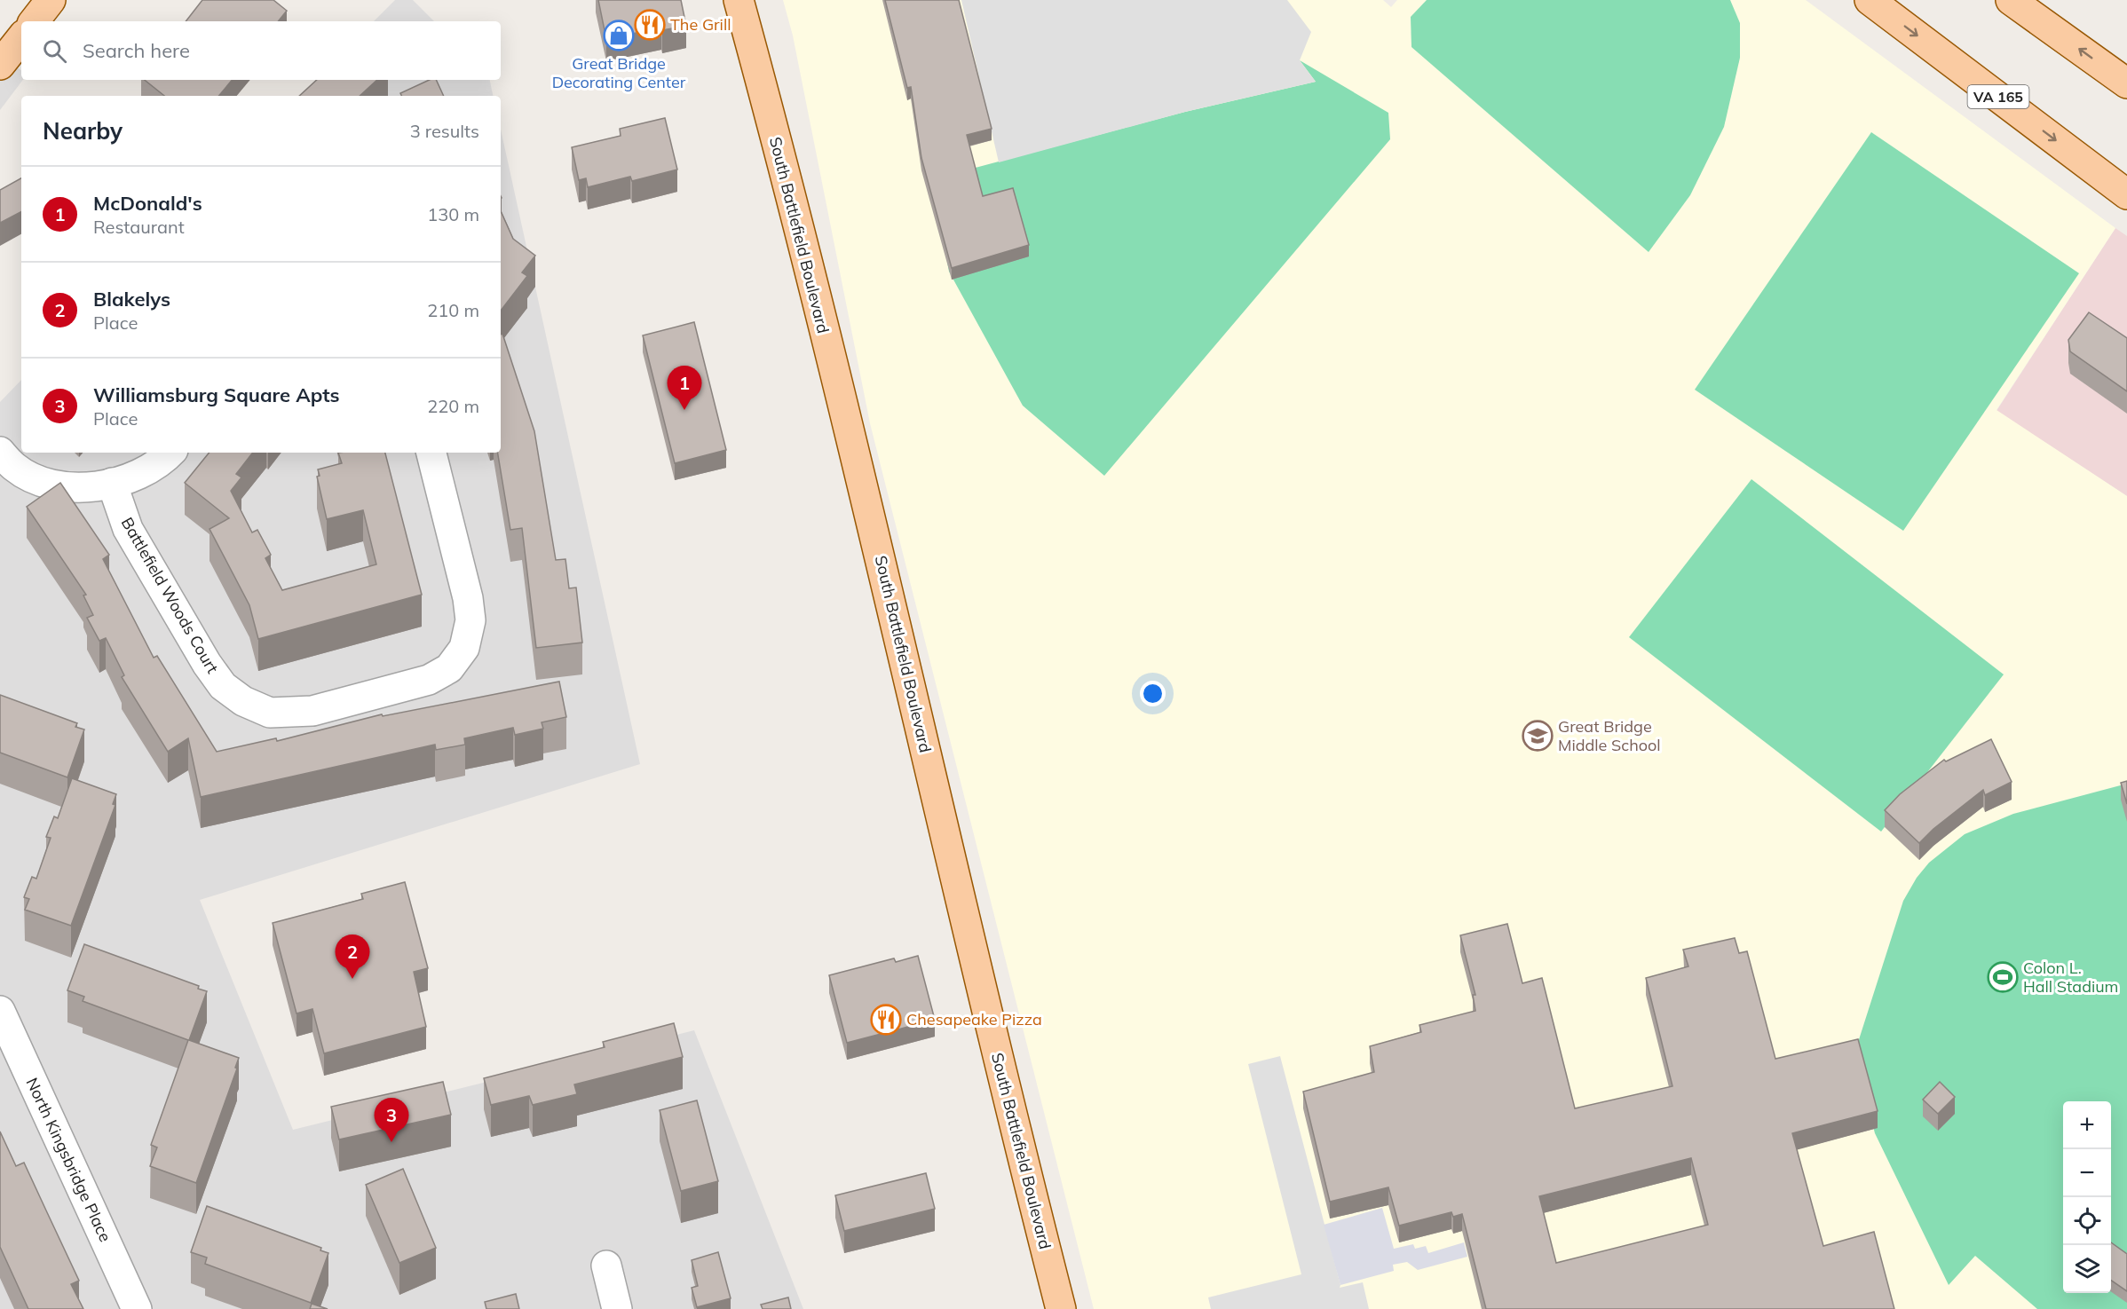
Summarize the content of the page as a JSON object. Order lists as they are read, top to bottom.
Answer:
{
  "streets": {
    "main road": ["VA 165", "South Battlefield Boulevard"],
    "street": ["Battlefield Woods Court", "North Kingsbridge Place"]
  },
  "places": {
    "restaurant": ["The Grill", "Chesapeake Pizza"],
    "shop": ["Great Bridge Decorating Center"],
    "school or university": ["Great Bridge Middle School"],
    "sports": ["Colon L. Hall Stadium"]
  },
  "page": {
    "search": "Search here",
    "heading": ["Nearby", "3 results"],
    "list": [
      {
        "mark": "1",
        "name": "McDonald's",
        "note": "Restaurant",
        "value": "130 m"
      },
      {
        "mark": "2",
        "name": "Blakelys",
        "note": "Place",
        "value": "210 m"
      },
      {
        "mark": "3",
        "name": "Williamsburg Square Apts",
        "note": "Place",
        "value": "220 m"
      }
    ],
    "pins": ["1", "2", "3"],
    "map_buttons": ["+", "−"]
  }
}
